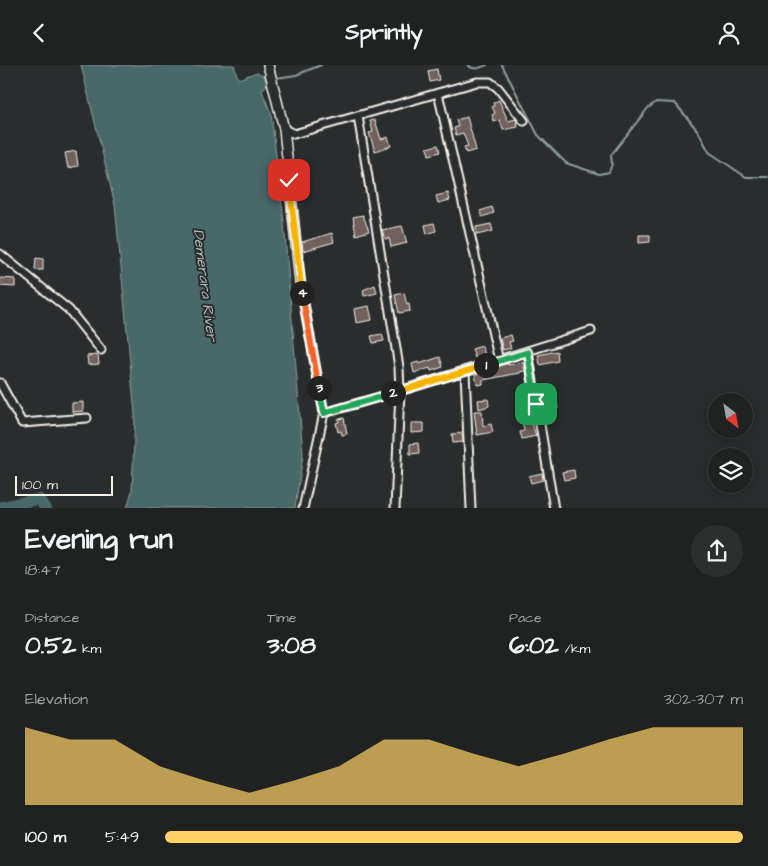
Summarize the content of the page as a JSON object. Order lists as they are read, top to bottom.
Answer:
{
  "water": ["Demerara River"],
  "scale_bar": "100 m",
  "north": "bottom right",
  "page": {
    "header": "Sprintly",
    "pins": [
      "4",
      "1",
      "3",
      "2"
    ],
    "scale": "100 m",
    "heading": ["Evening run", "18:47"],
    "stats": [
      ["Distance", "0.52 km"],
      ["Time", "3:08"],
      ["Pace", "6:02 /km"]
    ],
    "chart": ["Elevation", "302–307 m"],
    "list": [
      {
        "name": "100 m",
        "note": "5:49"
      }
    ]
  }
}
